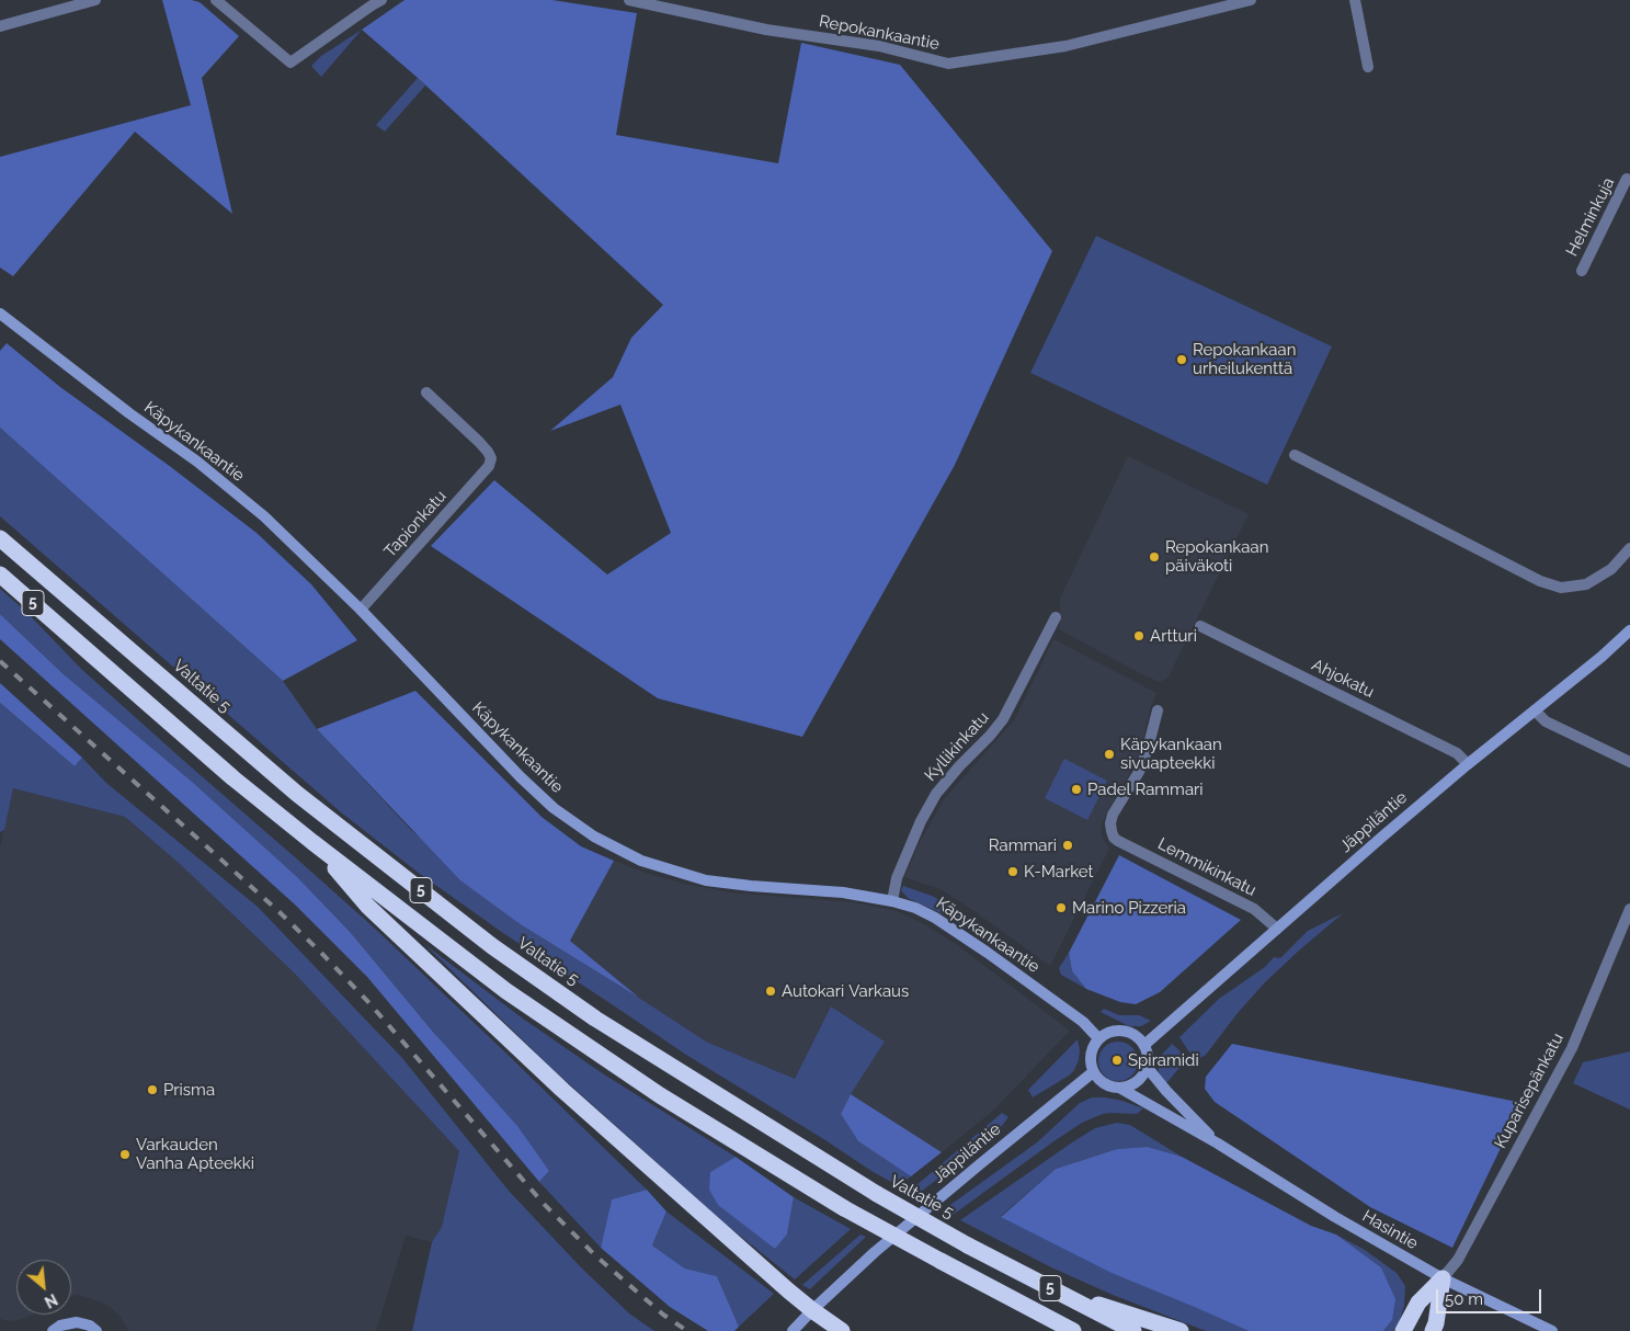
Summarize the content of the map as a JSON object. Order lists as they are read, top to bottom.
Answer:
{
  "streets": {
    "highway": ["5", "Valtatie 5"],
    "main road": ["Käpykankaantie", "Jäppiläntie", "Hasintie"],
    "street": [
      "Repokankaantie",
      "Helminkuja",
      "Tapionkatu",
      "Ahjokatu",
      "Kyllikinkatu",
      "Lemmikinkatu",
      "Kuparisepänkatu"
    ]
  },
  "crossings": [
    ["Käpykankaantie", "Tapionkatu"],
    ["Käpykankaantie", "Kyllikinkatu"],
    ["Käpykankaantie", "Jäppiläntie"],
    ["Käpykankaantie", "Hasintie"],
    ["Ahjokatu", "Jäppiläntie"],
    ["Jäppiläntie", "Lemmikinkatu"],
    ["Jäppiläntie", "Hasintie"],
    ["Kuparisepänkatu", "Hasintie"]
  ],
  "places": [
    "Repokankaan urheilukenttä",
    "Repokankaan päiväkoti",
    "Artturi",
    "Käpykankaan sivuapteekki",
    "Padel Rammari",
    "Rammari",
    "K-Market",
    "Marino Pizzeria",
    "Autokari Varkaus",
    "Spiramidi",
    "Prisma",
    "Varkauden Vanha Apteekki"
  ],
  "scale_bar": "50 m",
  "north": "bottom right"
}
